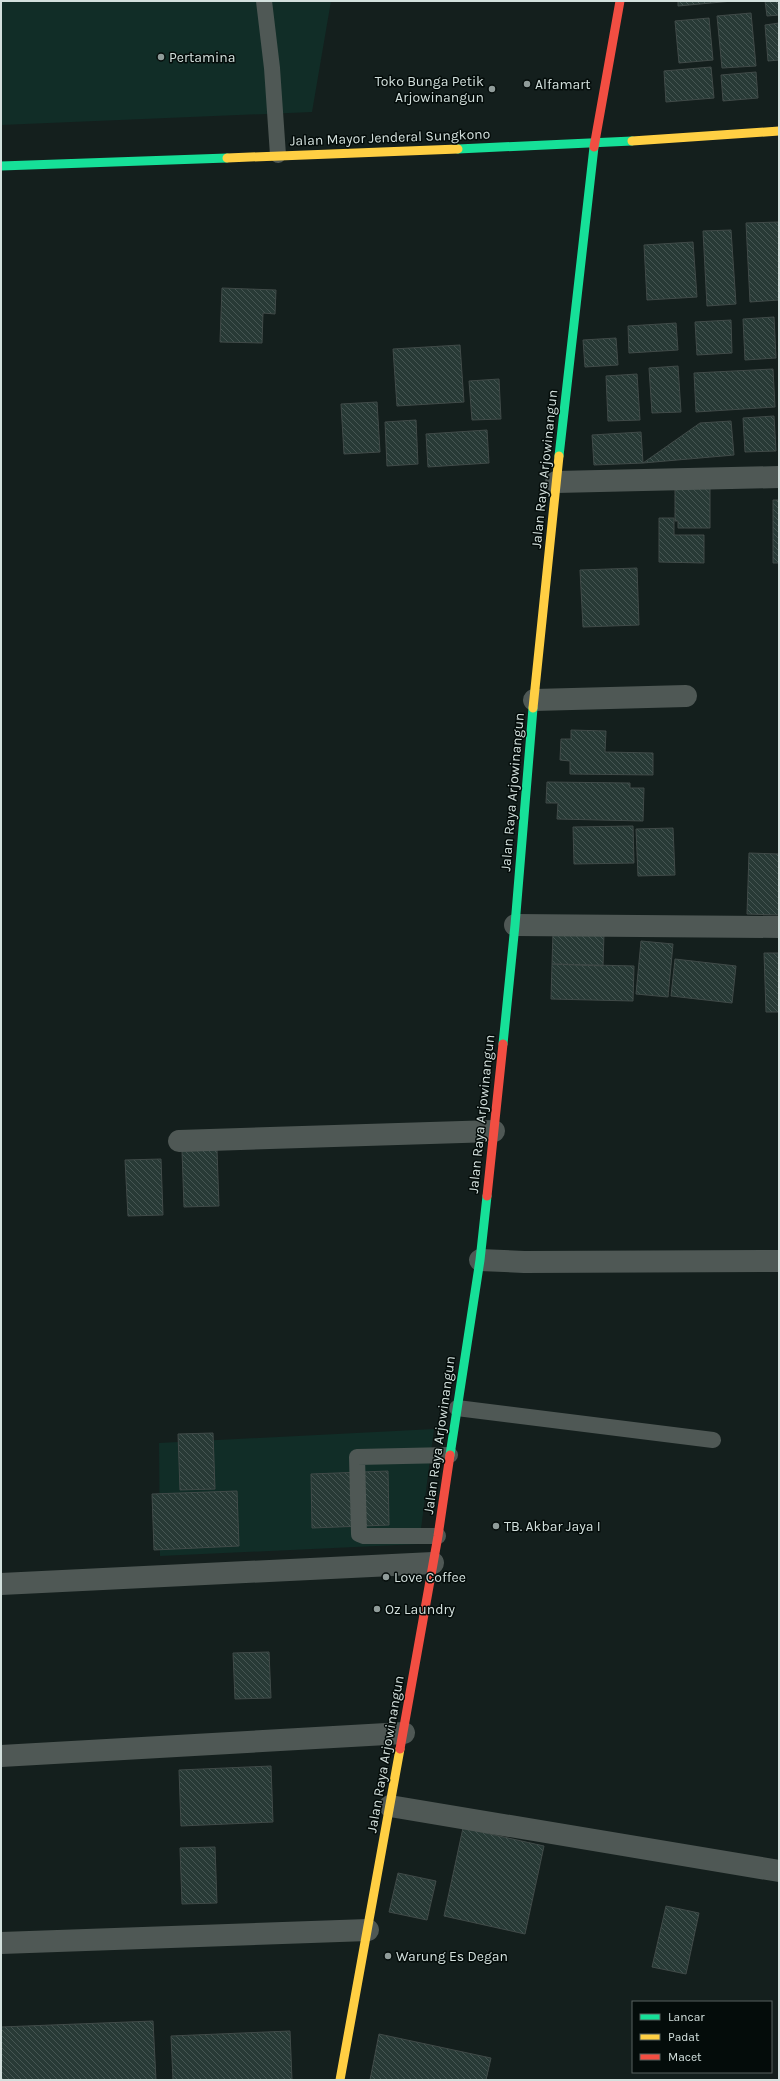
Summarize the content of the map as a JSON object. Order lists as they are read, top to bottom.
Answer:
{
  "streets": {
    "main road": ["Jalan Mayor Jenderal Sungkono", "Jalan Raya Arjowinangun"]
  },
  "crossings": [
    ["Jalan Mayor Jenderal Sungkono", "Jalan Raya Arjowinangun"]
  ],
  "places": [
    "Pertamina",
    "Alfamart",
    "Toko Bunga Petik Arjowinangun",
    "TB. Akbar Jaya I",
    "Love Coffee",
    "Oz Laundry",
    "Warung Es Degan"
  ],
  "legend": ["Lancar", "Padat", "Macet"]
}
